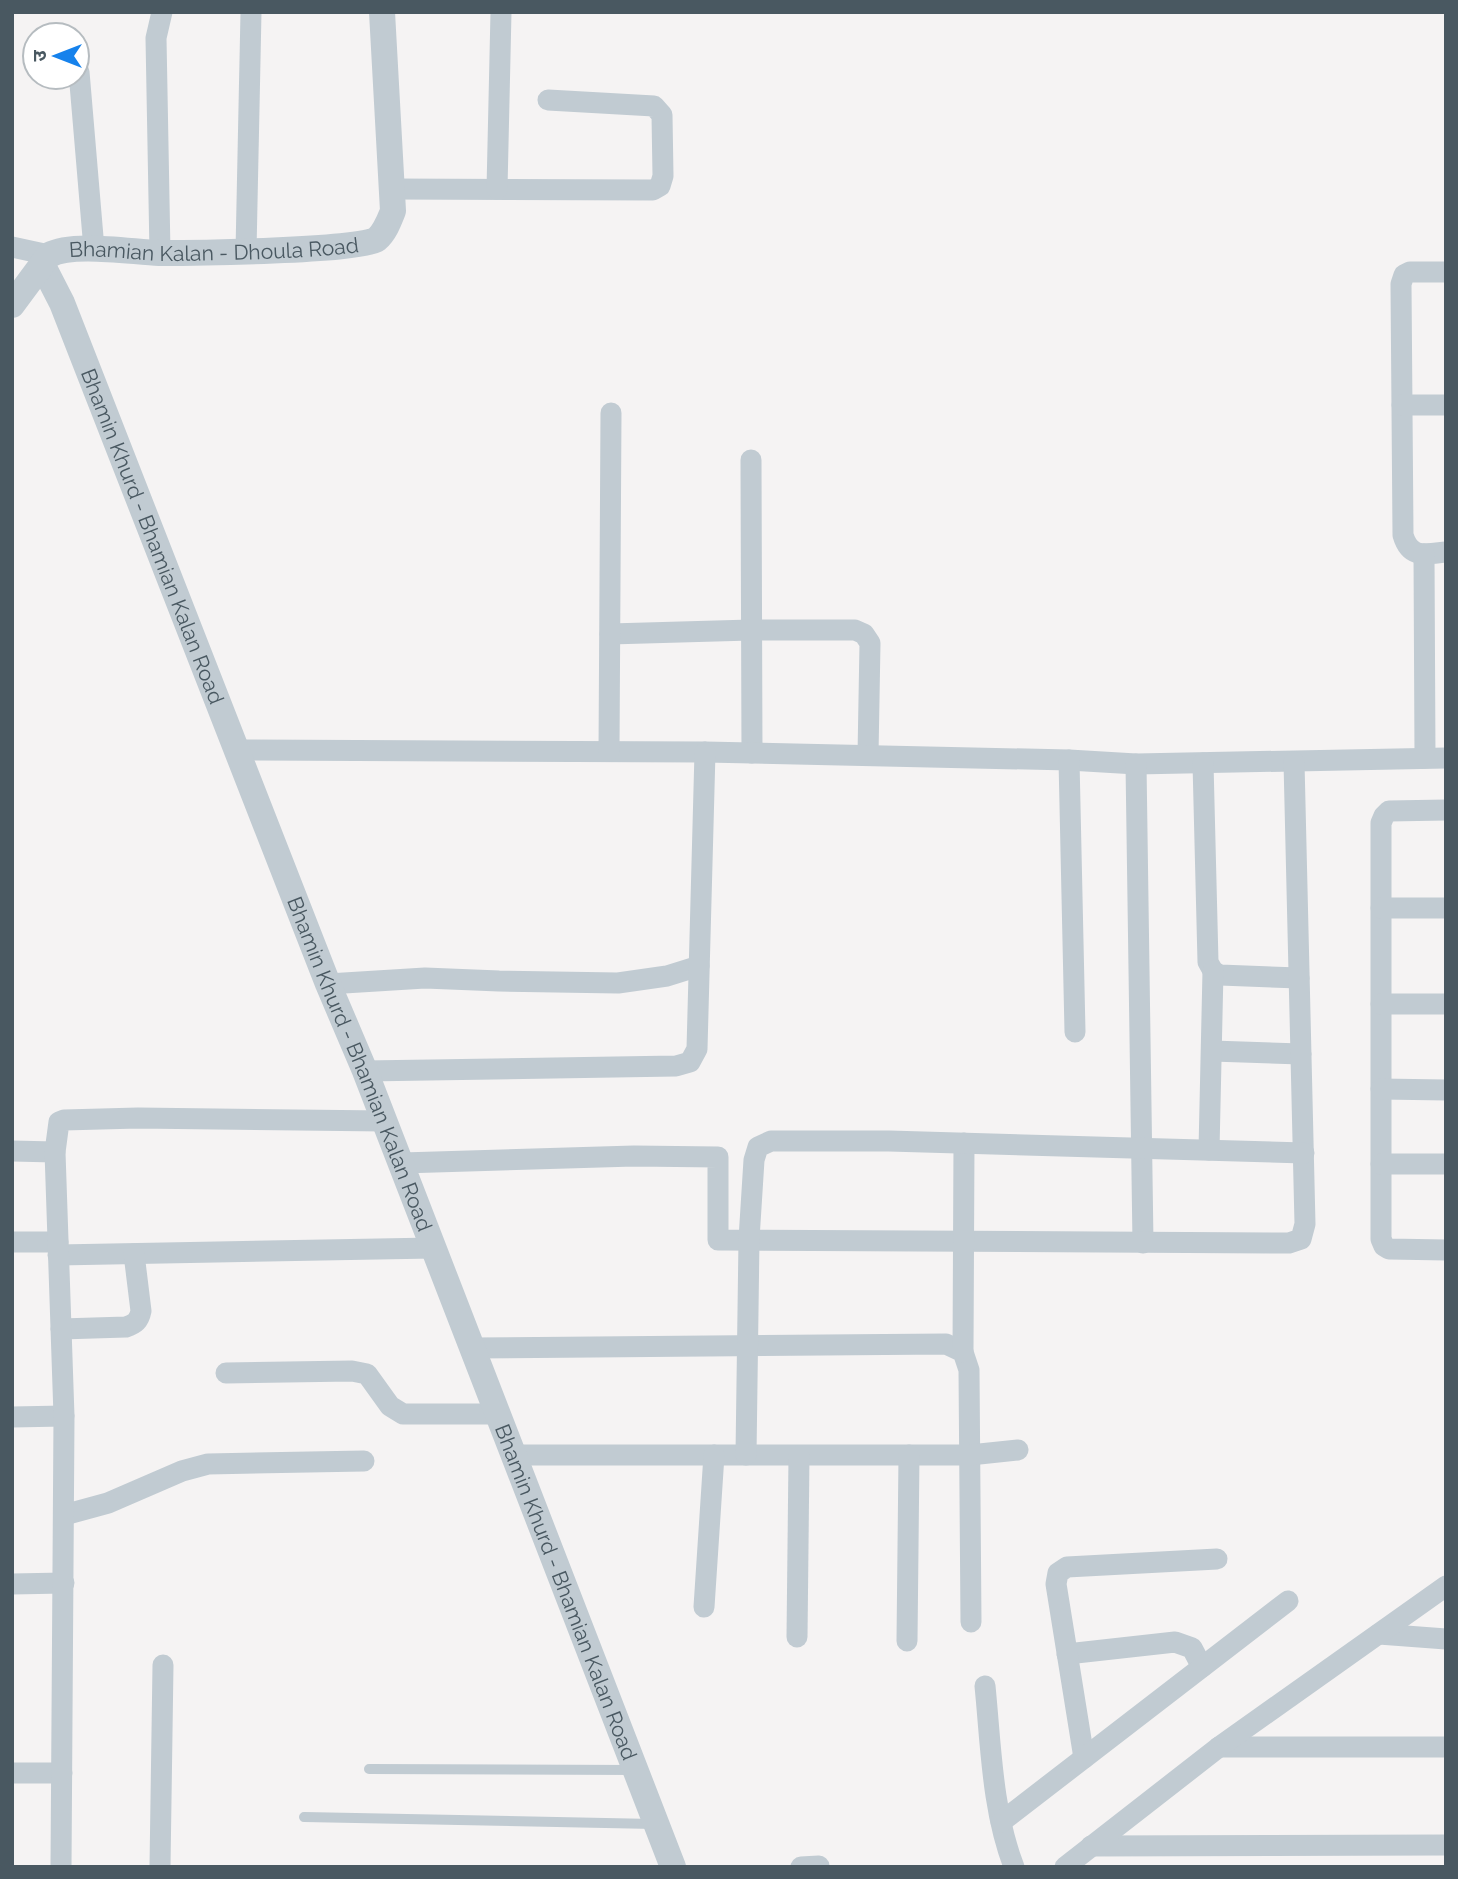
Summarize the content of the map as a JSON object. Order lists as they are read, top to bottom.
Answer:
{
  "streets": {
    "street": ["Bhamian Kalan - Dhoula Road", "Bhamin Khurd - Bhamian Kalan Road"]
  },
  "crossings": [
    ["Bhamian Kalan - Dhoula Road", "Bhamin Khurd - Bhamian Kalan Road"]
  ],
  "north": "left"
}
